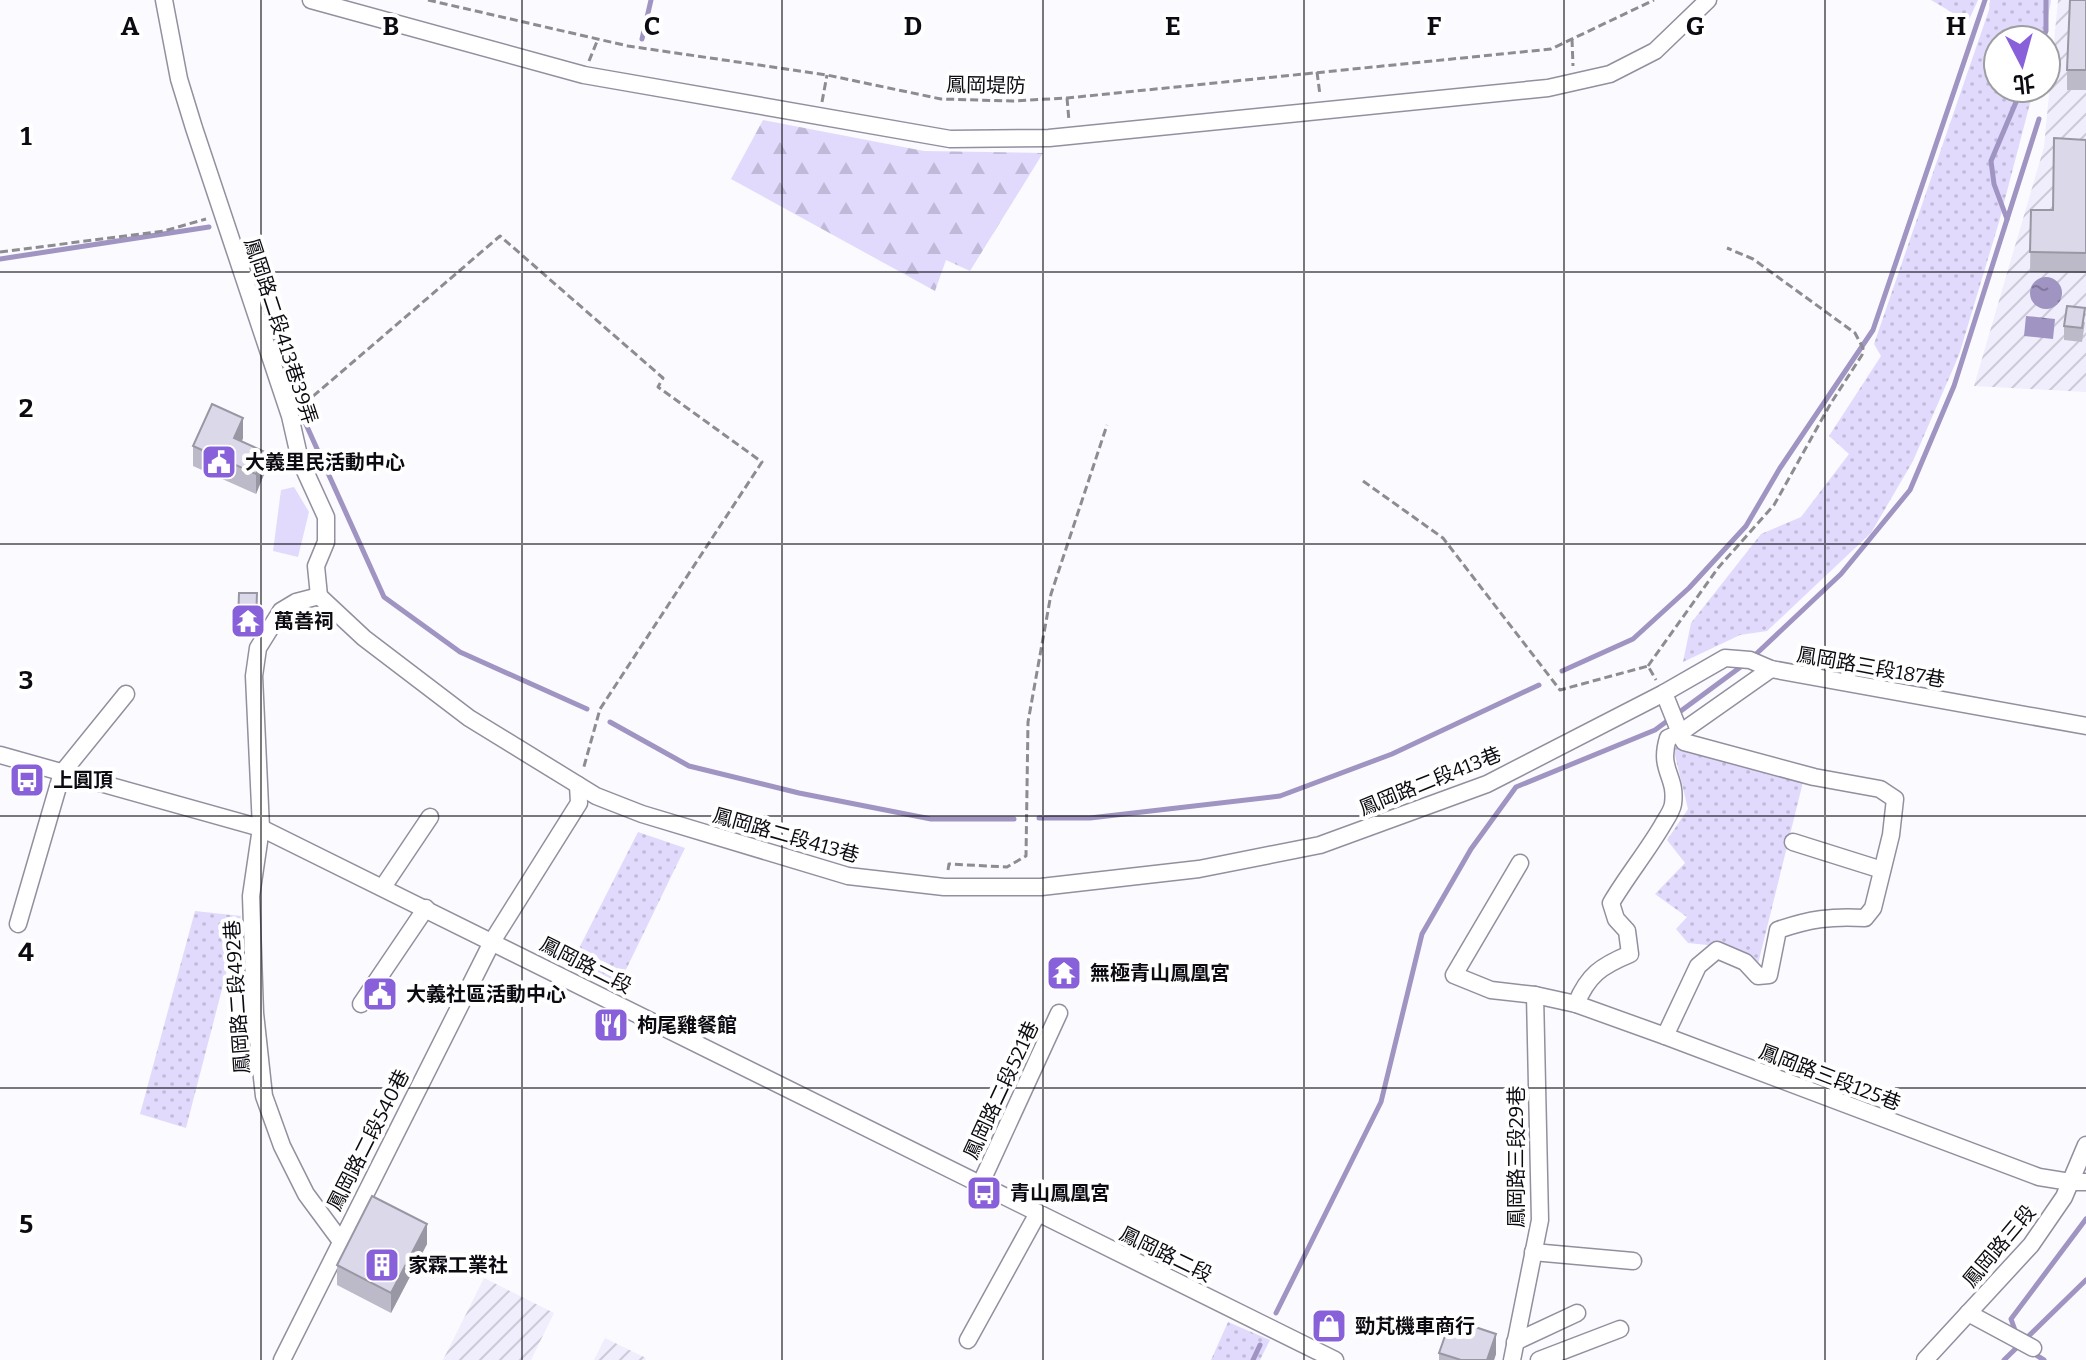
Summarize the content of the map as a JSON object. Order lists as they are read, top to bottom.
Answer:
{
  "streets": {
    "street": [
      "鳳岡路二段413巷39弄",
      "鳳岡路三段187巷",
      "鳳岡路二段413巷",
      "鳳岡路二段",
      "鳳岡路二段492巷",
      "鳳岡路三段125巷",
      "鳳岡路二段521巷",
      "鳳岡路二段540巷",
      "鳳岡路三段29巷",
      "鳳岡路三段"
    ],
    "path": ["鳳岡堤防"]
  },
  "crossings": [
    ["鳳岡路二段413巷39弄", "鳳岡路二段413巷"],
    ["鳳岡路三段187巷", "鳳岡路二段413巷"],
    ["鳳岡路二段413巷", "鳳岡路二段540巷"],
    ["鳳岡路二段", "鳳岡路二段492巷"],
    ["鳳岡路二段", "鳳岡路二段521巷"],
    ["鳳岡路二段", "鳳岡路二段540巷"],
    ["鳳岡路二段492巷", "鳳岡路二段540巷"],
    ["鳳岡路三段125巷", "鳳岡路三段"]
  ],
  "places": {
    "public building": ["大義里民活動中心", "大義社區活動中心"],
    "temple": ["萬善祠", "無極青山鳳凰宮"],
    "bus stop": ["上圓頂", "青山鳳凰宮"],
    "restaurant": ["枸尾雞餐館"],
    "building": ["家霖工業社"],
    "shop": ["勁芃機車商行"]
  },
  "north": "bottom",
  "grid": {
    "columns": [
      "A",
      "B",
      "C",
      "D",
      "E",
      "F",
      "G",
      "H"
    ],
    "rows": [
      "1",
      "2",
      "3",
      "4",
      "5"
    ]
  }
}
